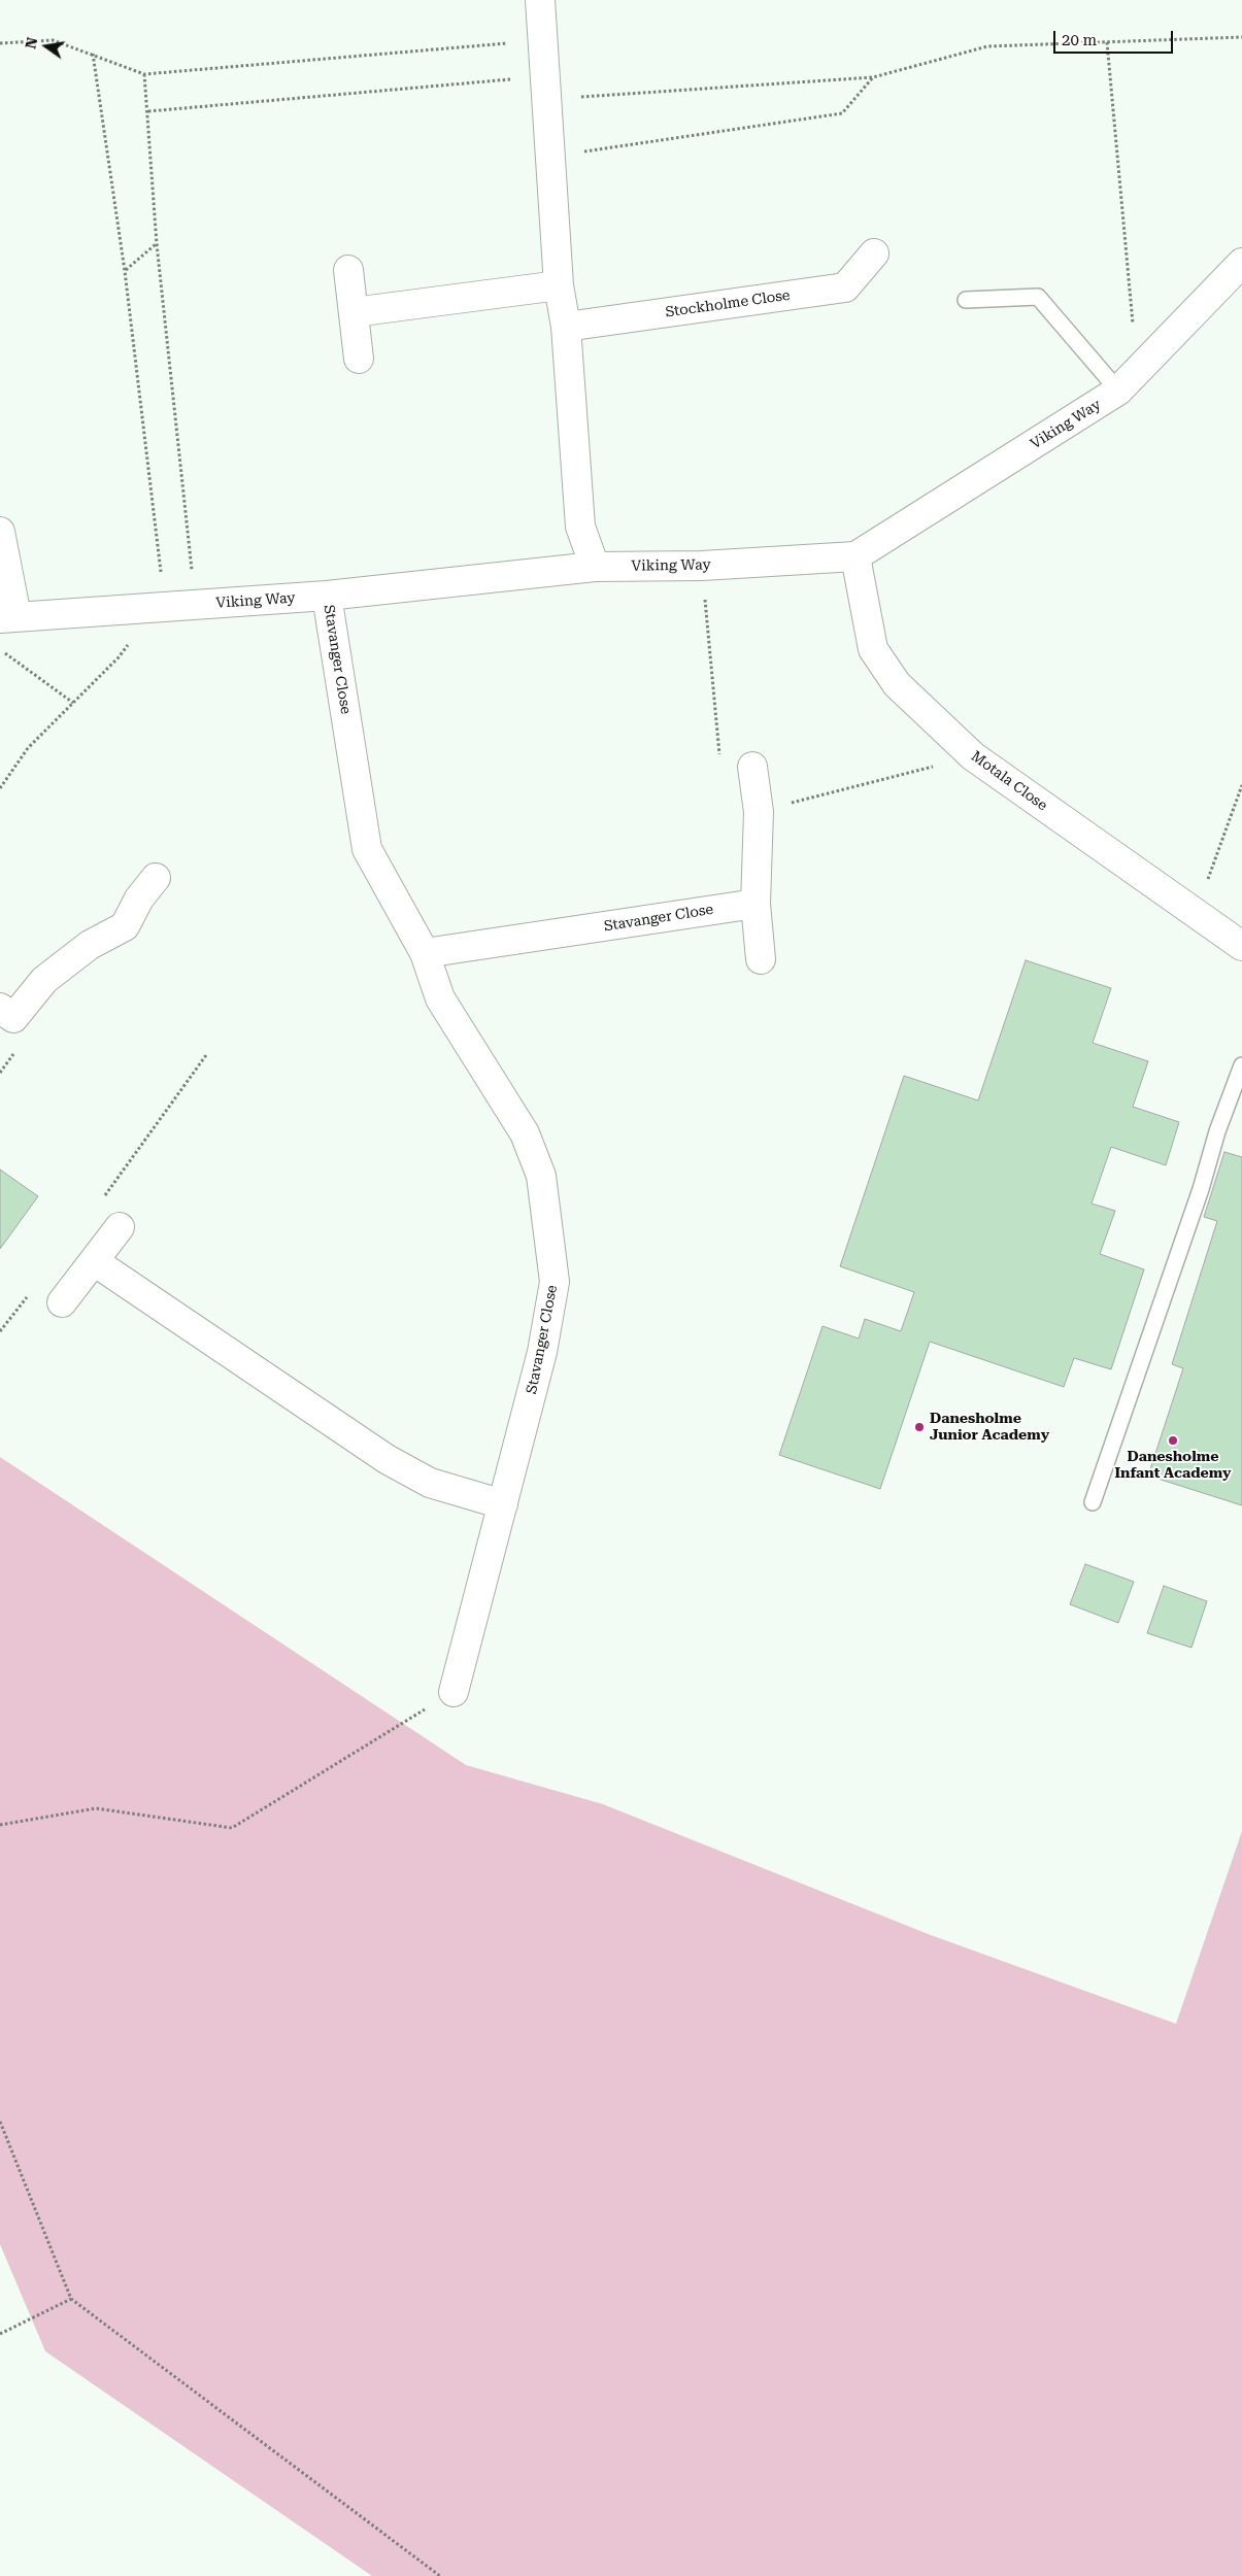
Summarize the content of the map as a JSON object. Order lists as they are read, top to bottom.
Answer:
{
  "streets": {
    "street": [
      "Stockholme Close",
      "Viking Way",
      "Stavanger Close",
      "Motala Close"
    ]
  },
  "crossings": [
    ["Viking Way", "Stavanger Close"],
    ["Viking Way", "Motala Close"]
  ],
  "places": ["Danesholme Junior Academy", "Danesholme Infant Academy"],
  "scale_bar": "20 m",
  "north": "left"
}
